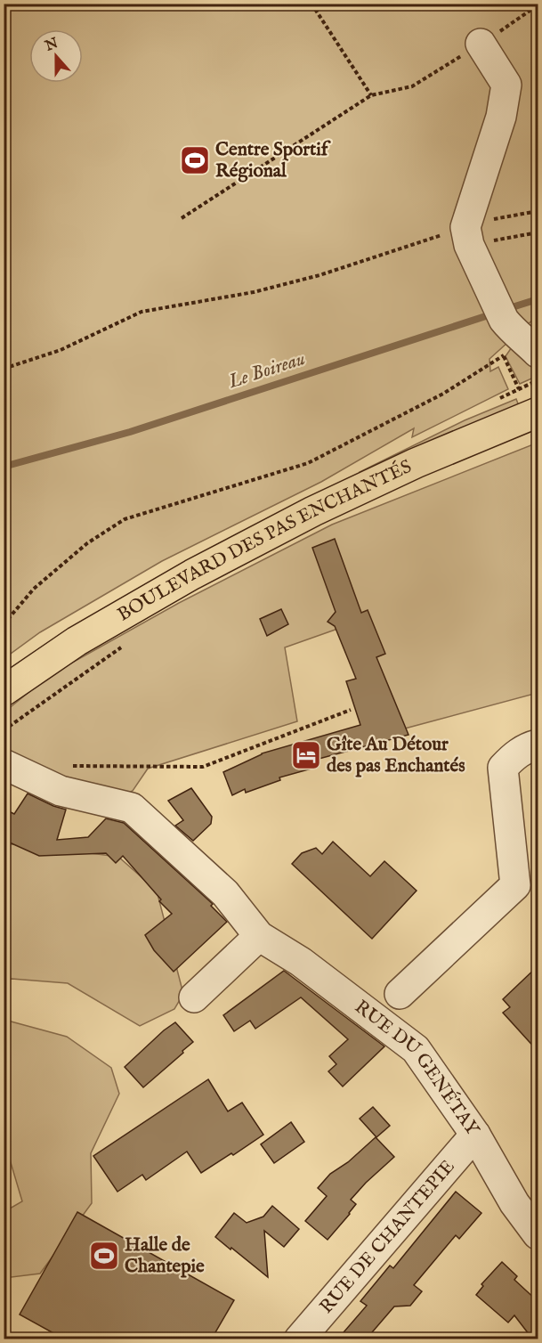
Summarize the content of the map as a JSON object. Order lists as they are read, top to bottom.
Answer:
{
  "streets": {
    "main road": ["BOULEVARD DES PAS ENCHANTÉS"],
    "street": ["RUE DU GENÉTAY", "RUE DE CHANTEPIE"]
  },
  "crossings": [
    ["RUE DU GENÉTAY", "RUE DE CHANTEPIE"]
  ],
  "water": ["Le Boireau"],
  "places": {
    "sports": ["Centre Sportif Régional", "Halle de Chantepie"],
    "hotel": ["Gîte Au Détour des pas Enchantés"]
  },
  "north": "top"
}
